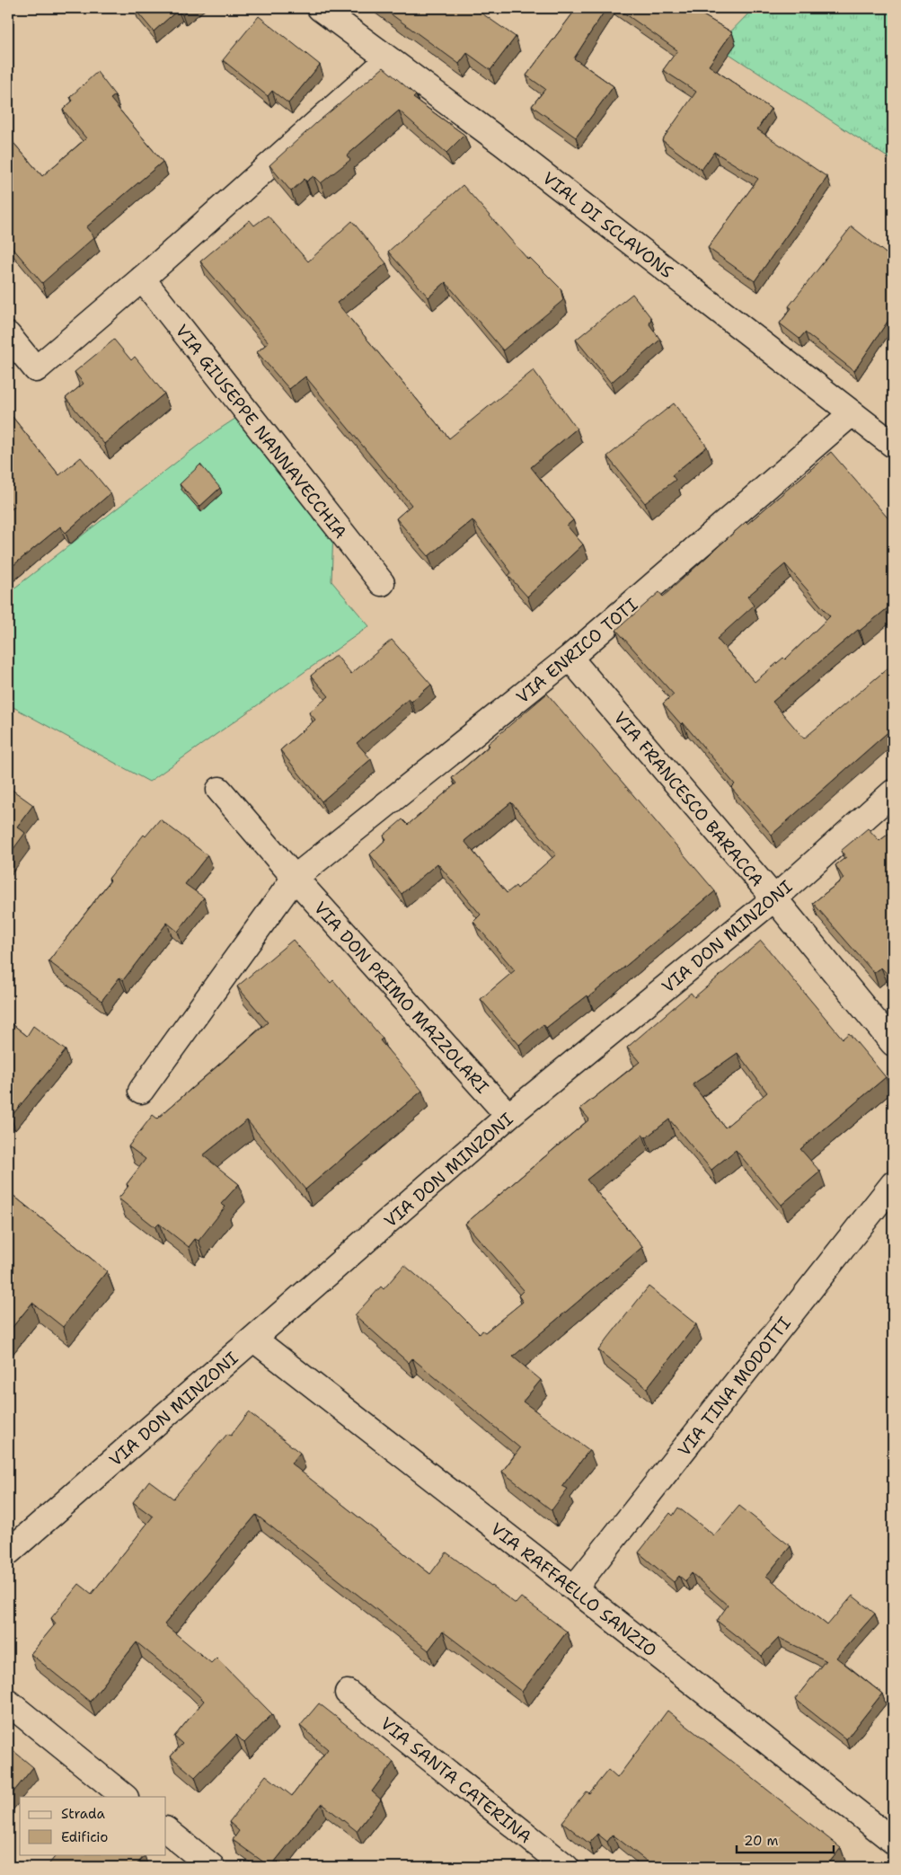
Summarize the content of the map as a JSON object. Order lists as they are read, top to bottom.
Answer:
{
  "streets": {
    "street": [
      "VIAL DI SCLAVONS",
      "VIA GIUSEPPE NANNAVECCHIA",
      "VIA ENRICO TOTI",
      "VIA FRANCESCO BARACCA",
      "VIA DON MINZONI",
      "VIA DON PRIMO MAZZOLARI",
      "VIA TINA MODOTTI",
      "VIA RAFFAELLO SANZIO",
      "VIA SANTA CATERINA"
    ]
  },
  "crossings": [
    ["VIAL DI SCLAVONS", "VIA ENRICO TOTI"],
    ["VIA ENRICO TOTI", "VIA FRANCESCO BARACCA"],
    ["VIA ENRICO TOTI", "VIA DON PRIMO MAZZOLARI"],
    ["VIA FRANCESCO BARACCA", "VIA DON MINZONI"],
    ["VIA DON MINZONI", "VIA DON PRIMO MAZZOLARI"],
    ["VIA DON MINZONI", "VIA RAFFAELLO SANZIO"],
    ["VIA TINA MODOTTI", "VIA RAFFAELLO SANZIO"]
  ],
  "legend": ["Strada", "Edificio"],
  "scale_bar": "20 m"
}
